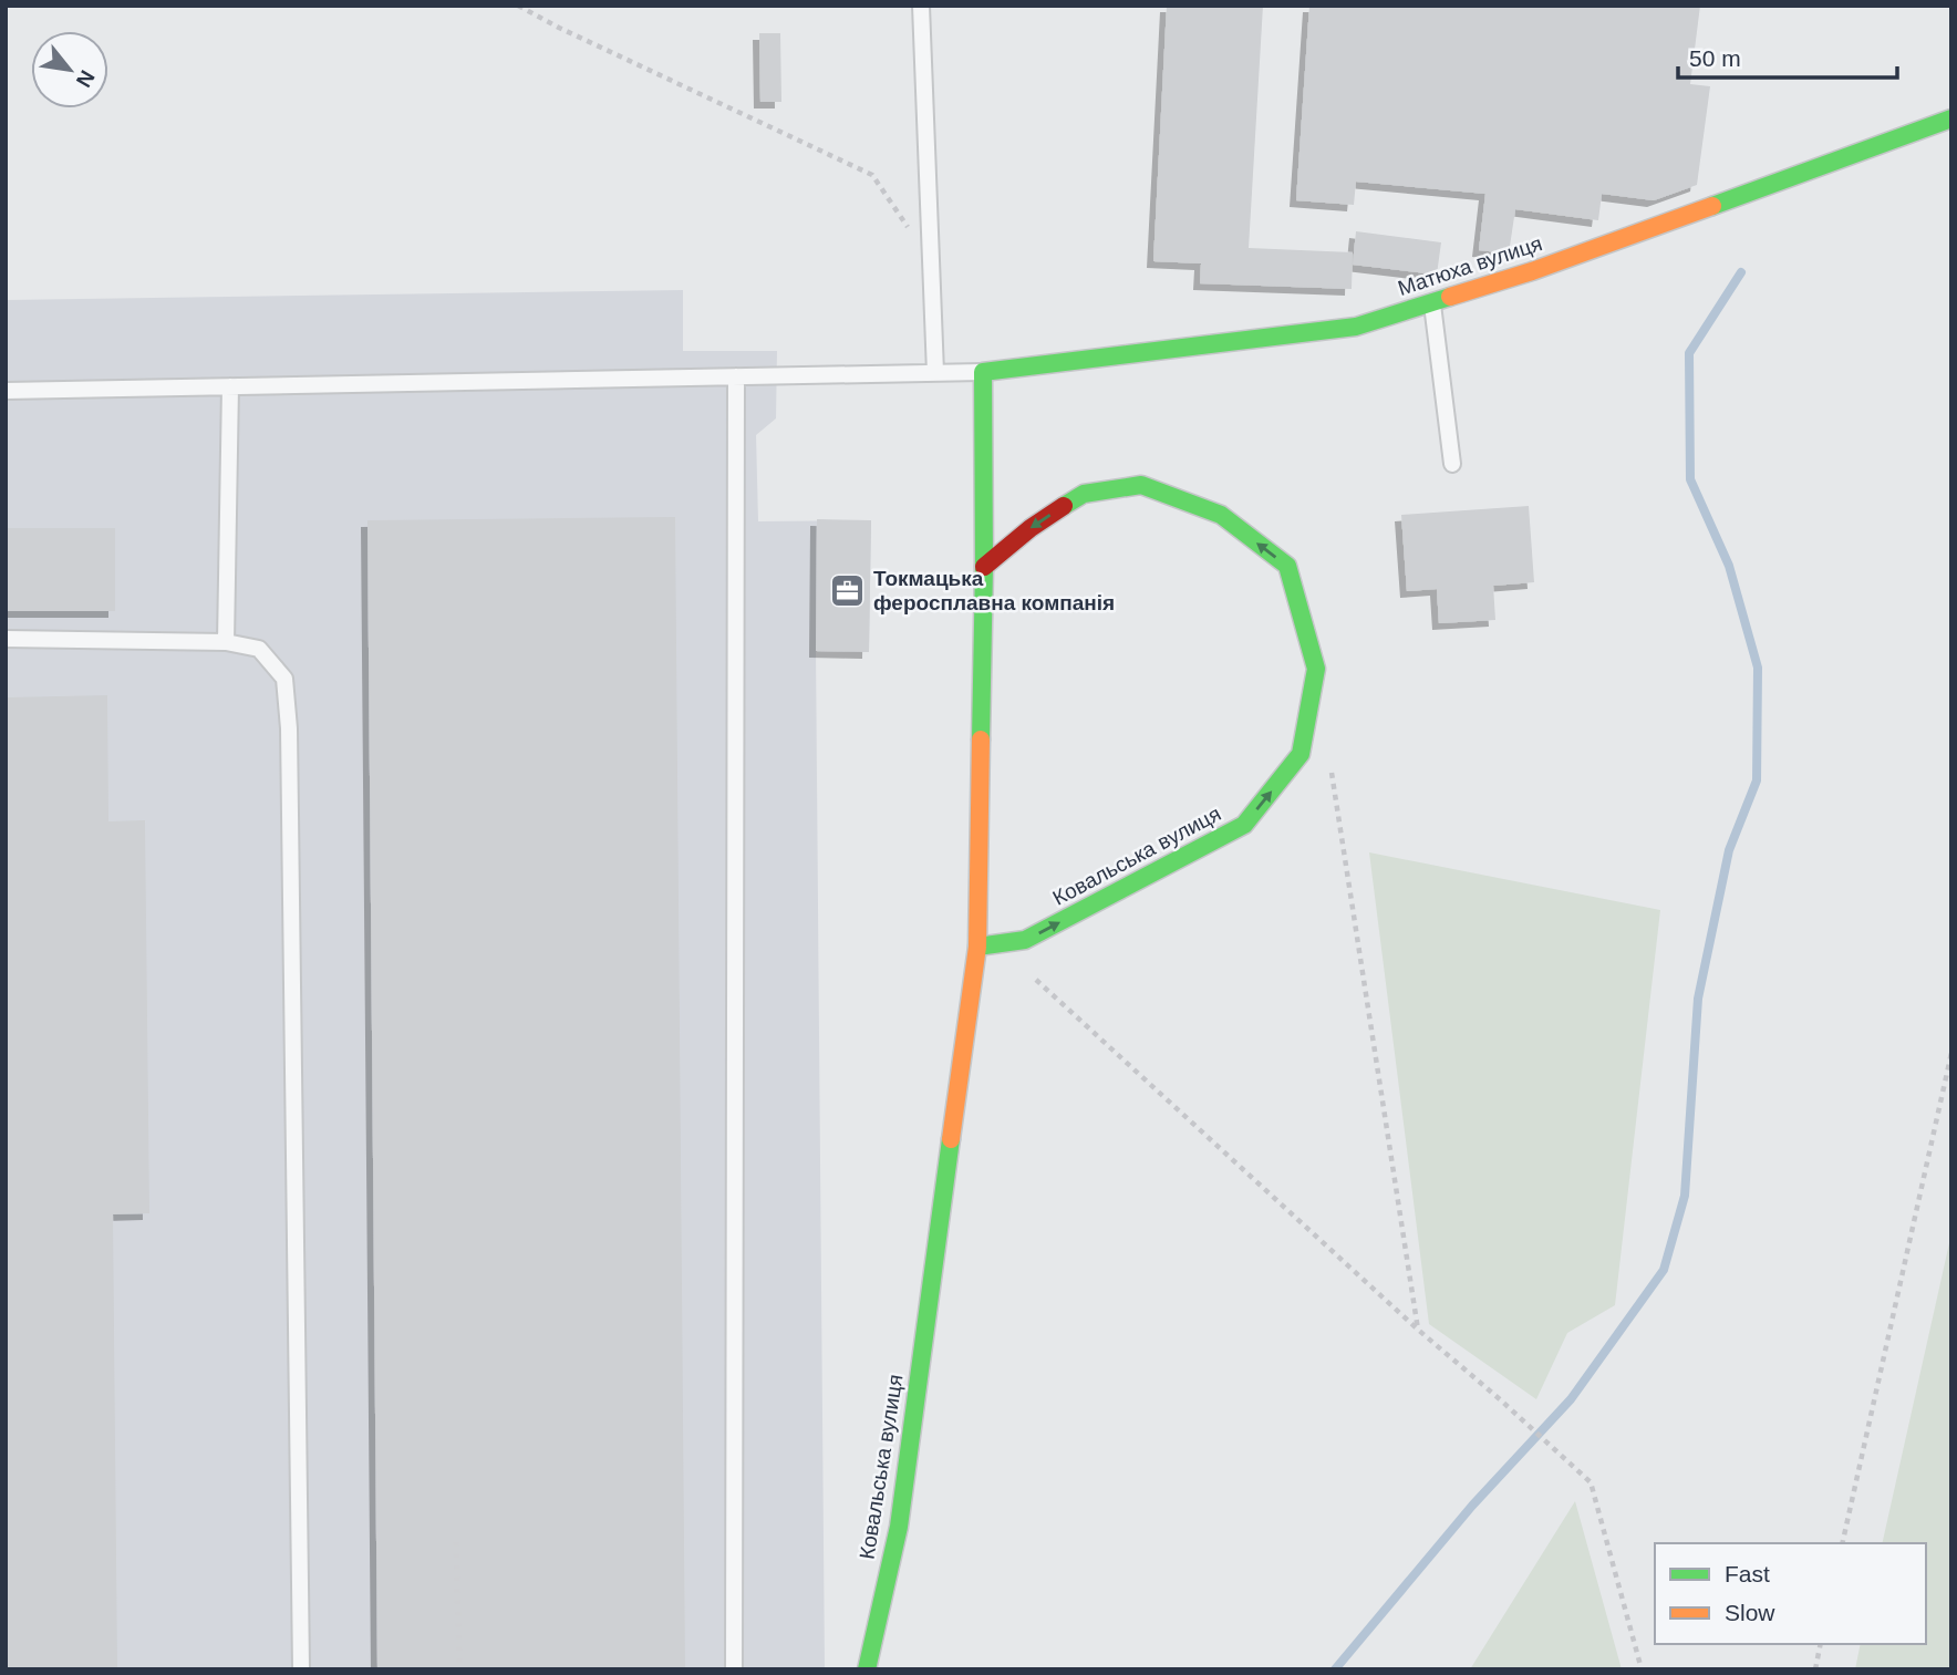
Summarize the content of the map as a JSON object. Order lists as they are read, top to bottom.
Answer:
{
  "streets": {
    "street": ["Матюха вулиця", "Ковальська вулиця"]
  },
  "crossings": [
    ["Матюха вулиця", "Ковальська вулиця"]
  ],
  "places": {
    "office": ["Токмацька феросплавна компанія"]
  },
  "legend": ["Fast", "Slow"],
  "scale_bar": "50 m",
  "north": "bottom right"
}
